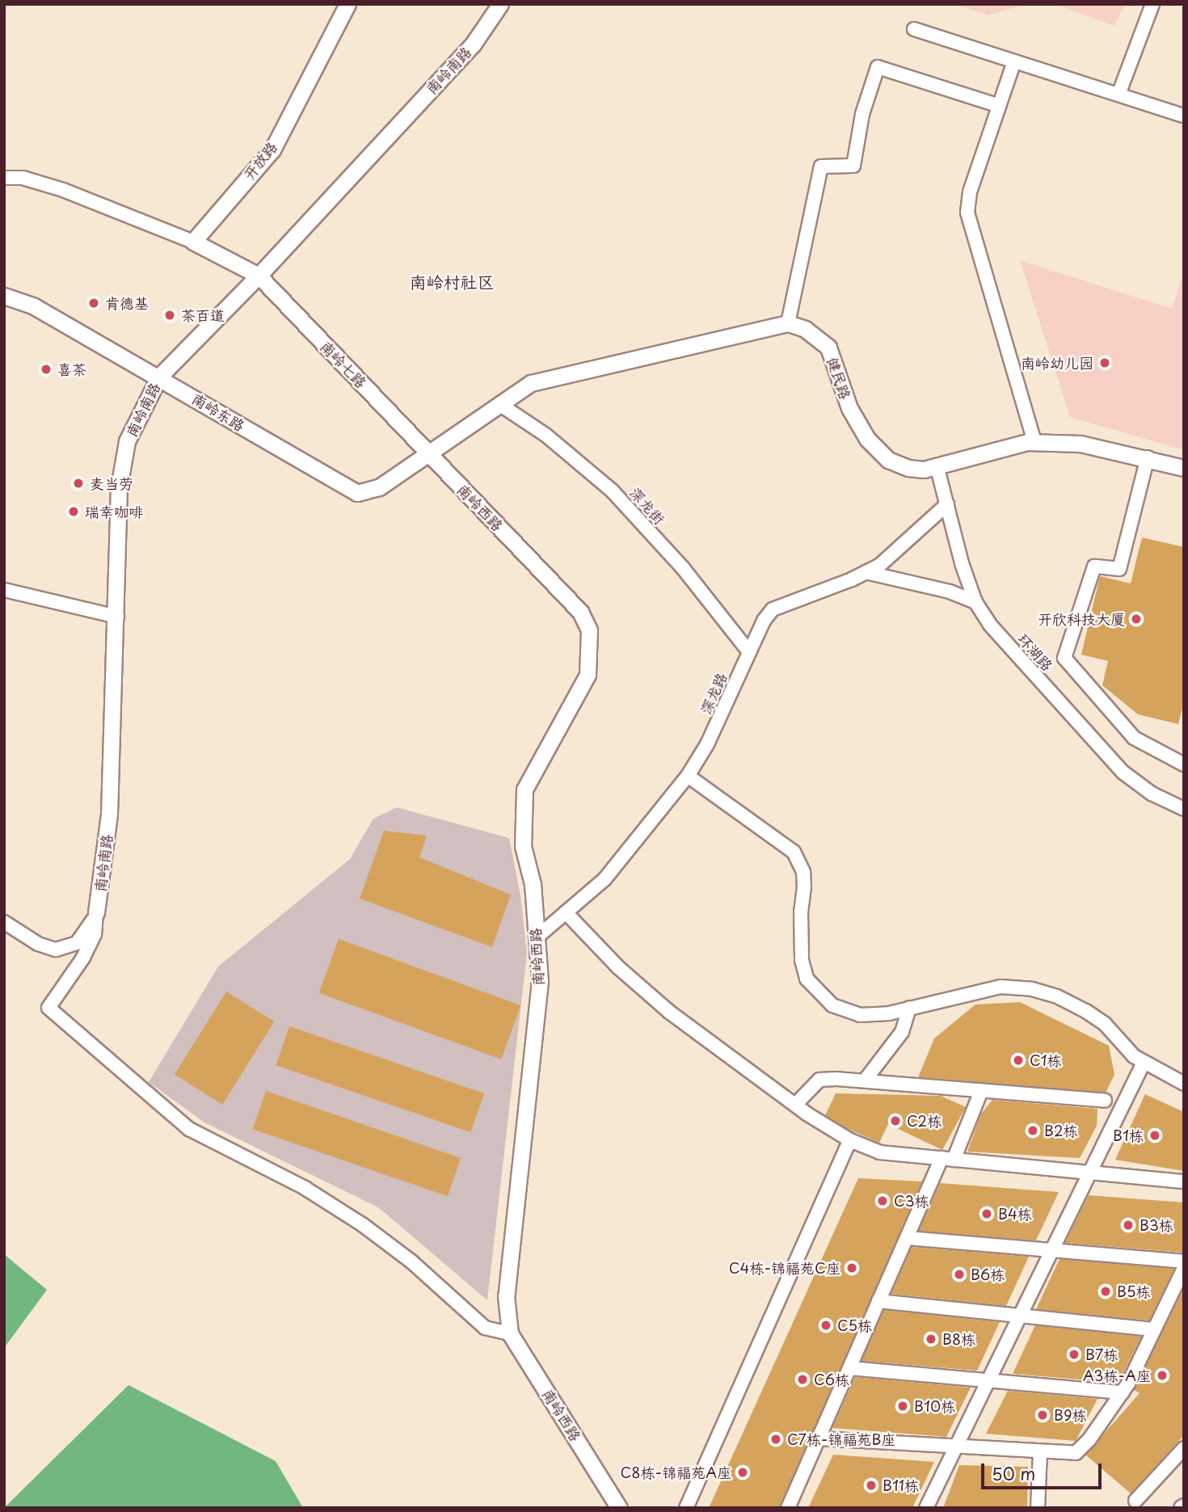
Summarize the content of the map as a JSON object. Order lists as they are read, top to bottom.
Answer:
{
  "streets": {
    "street": [
      "南岭南路",
      "开放路",
      "南岭七路",
      "健民路",
      "南岭东路",
      "深龙街",
      "南岭西路",
      "环湖路",
      "深龙路"
    ]
  },
  "crossings": [
    ["南岭南路", "南岭七路"],
    ["南岭南路", "南岭东路"],
    ["南岭七路", "南岭东路"],
    ["南岭七路", "南岭西路"],
    ["健民路", "环湖路"],
    ["南岭东路", "南岭西路"],
    ["深龙街", "深龙路"],
    ["南岭西路", "深龙路"],
    ["环湖路", "深龙路"]
  ],
  "districts": ["南岭村社区"],
  "places": [
    "肯德基",
    "茶百道",
    "南岭幼儿园",
    "喜茶",
    "麦当劳",
    "瑞幸咖啡",
    "开欣科技大厦",
    "C1栋",
    "C2栋",
    "B2栋",
    "B1栋",
    "C3栋",
    "B4栋",
    "B3栋",
    "C4栋-锦福苑C座",
    "B6栋",
    "B5栋",
    "C5栋",
    "B8栋",
    "B7栋",
    "A3栋-A座",
    "C6栋",
    "B10栋",
    "B9栋",
    "C7栋-锦福苑B座",
    "C8栋-锦福苑A座",
    "B11栋"
  ],
  "scale_bar": "50 m"
}
